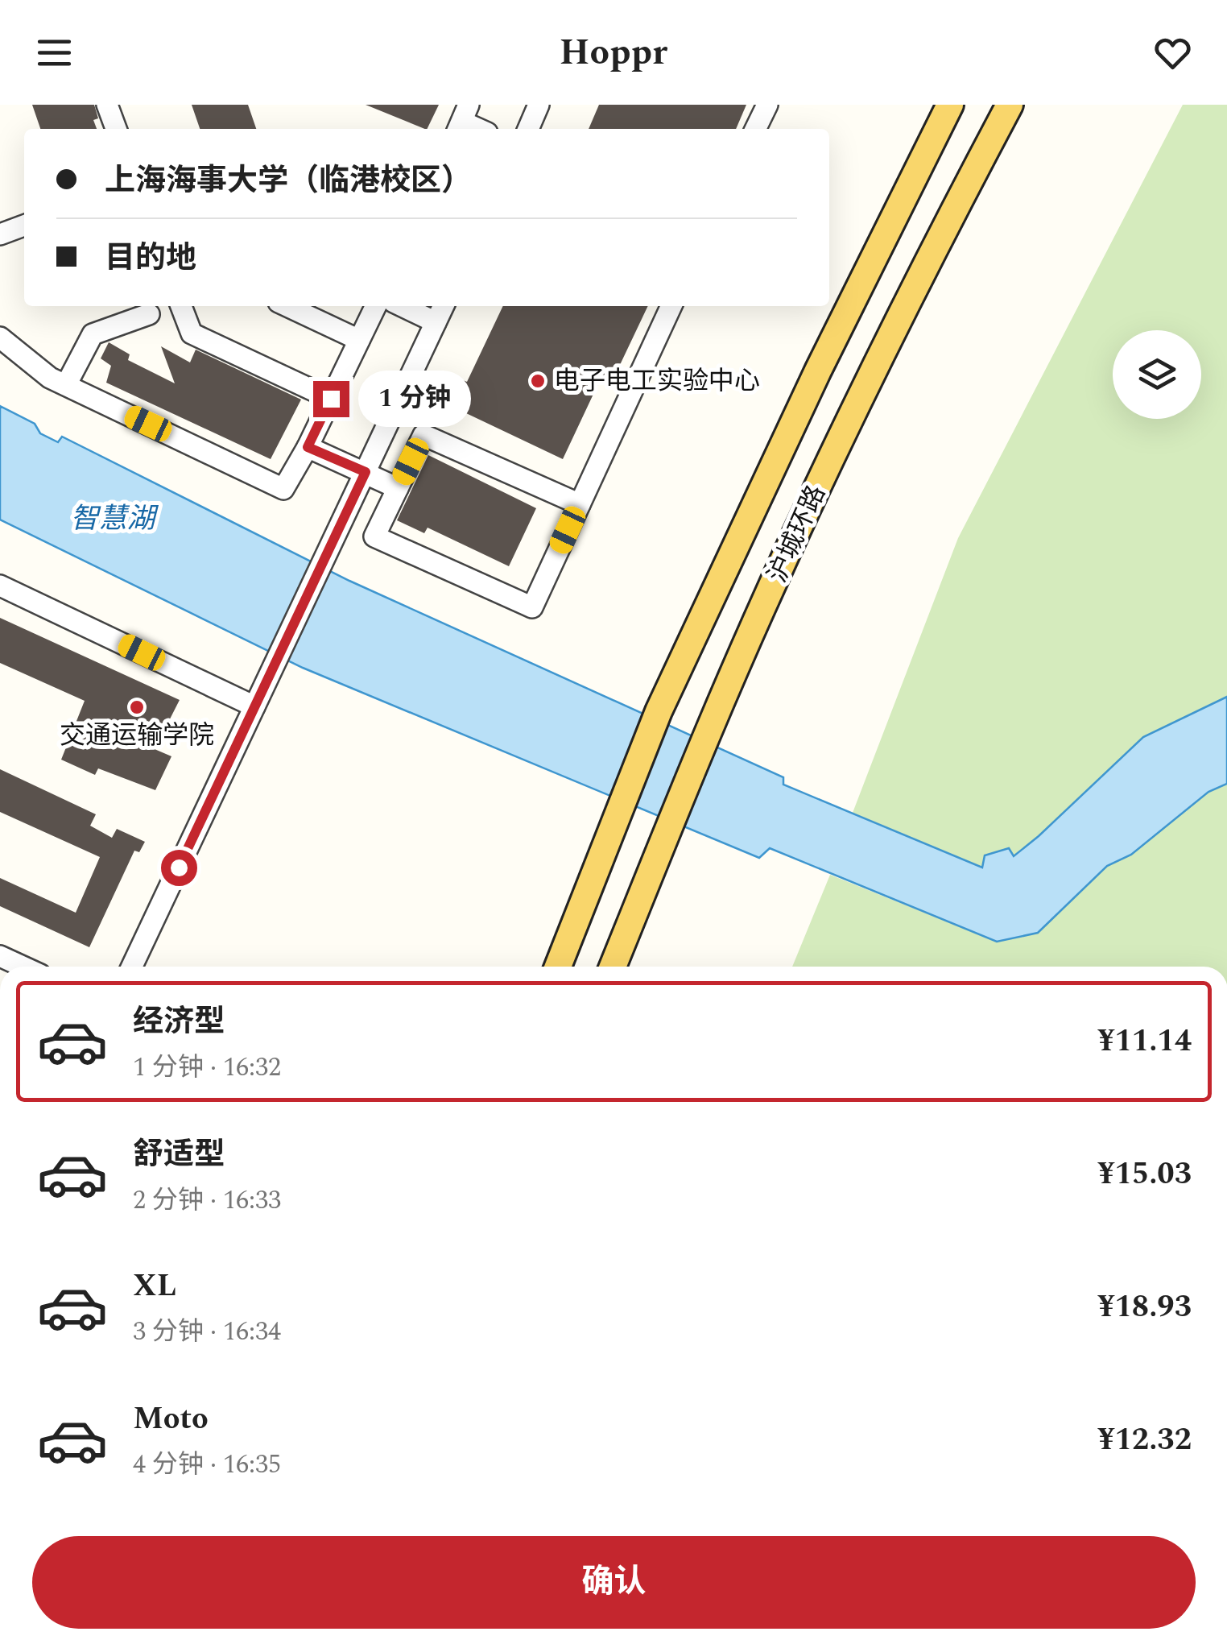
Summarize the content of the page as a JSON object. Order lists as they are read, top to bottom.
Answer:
{
  "streets": {
    "main road": ["沪城环路"]
  },
  "water": ["智慧湖"],
  "places": ["电子电工实验中心", "交通运输学院"],
  "page": {
    "header": "Hoppr",
    "banner": ["上海海事大学（临港校区）", "目的地"],
    "bubble": "1 分钟",
    "list": [
      {
        "name": "经济型",
        "note": "1 分钟 · 16:32",
        "value": "¥11.14"
      },
      {
        "name": "舒适型",
        "note": "2 分钟 · 16:33",
        "value": "¥15.03"
      },
      {
        "name": "XL",
        "note": "3 分钟 · 16:34",
        "value": "¥18.93"
      },
      {
        "name": "Moto",
        "note": "4 分钟 · 16:35",
        "value": "¥12.32"
      }
    ],
    "buttons": "确认"
  }
}
